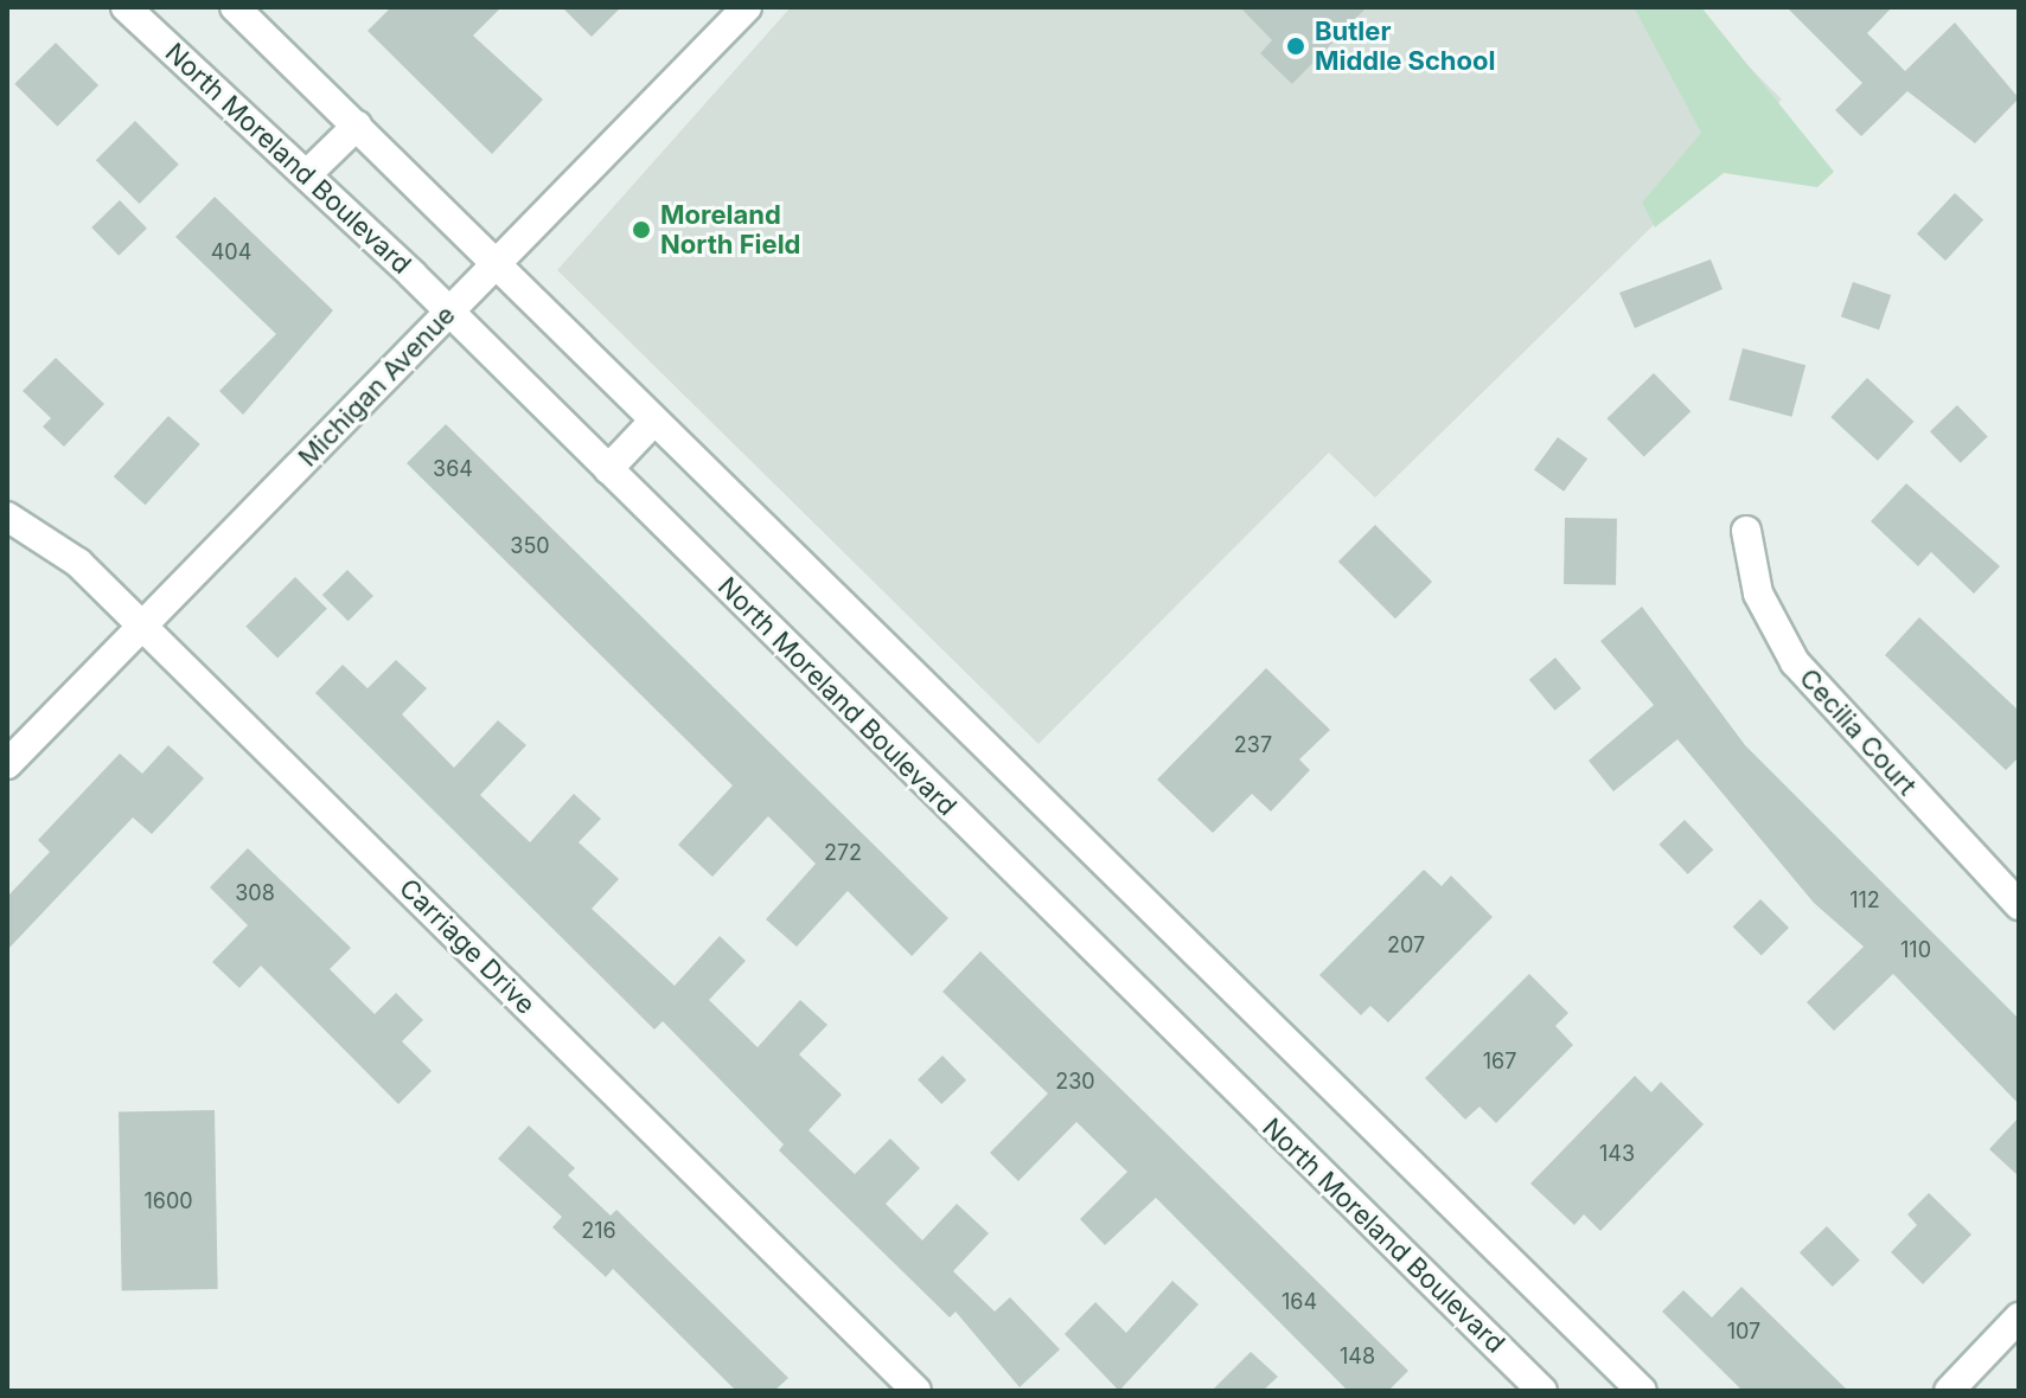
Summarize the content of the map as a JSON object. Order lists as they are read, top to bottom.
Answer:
{
  "streets": {
    "street": [
      "North Moreland Boulevard",
      "Michigan Avenue",
      "Cecilia Court",
      "Carriage Drive"
    ]
  },
  "crossings": [
    ["North Moreland Boulevard", "Michigan Avenue"],
    ["Michigan Avenue", "Carriage Drive"]
  ],
  "places": ["Butler Middle School", "Moreland North Field"],
  "house_numbers": [
    "404",
    "364",
    "350",
    "237",
    "272",
    "308",
    "112",
    "207",
    "110",
    "167",
    "230",
    "143",
    "1600",
    "216",
    "164",
    "107",
    "148"
  ]
}
